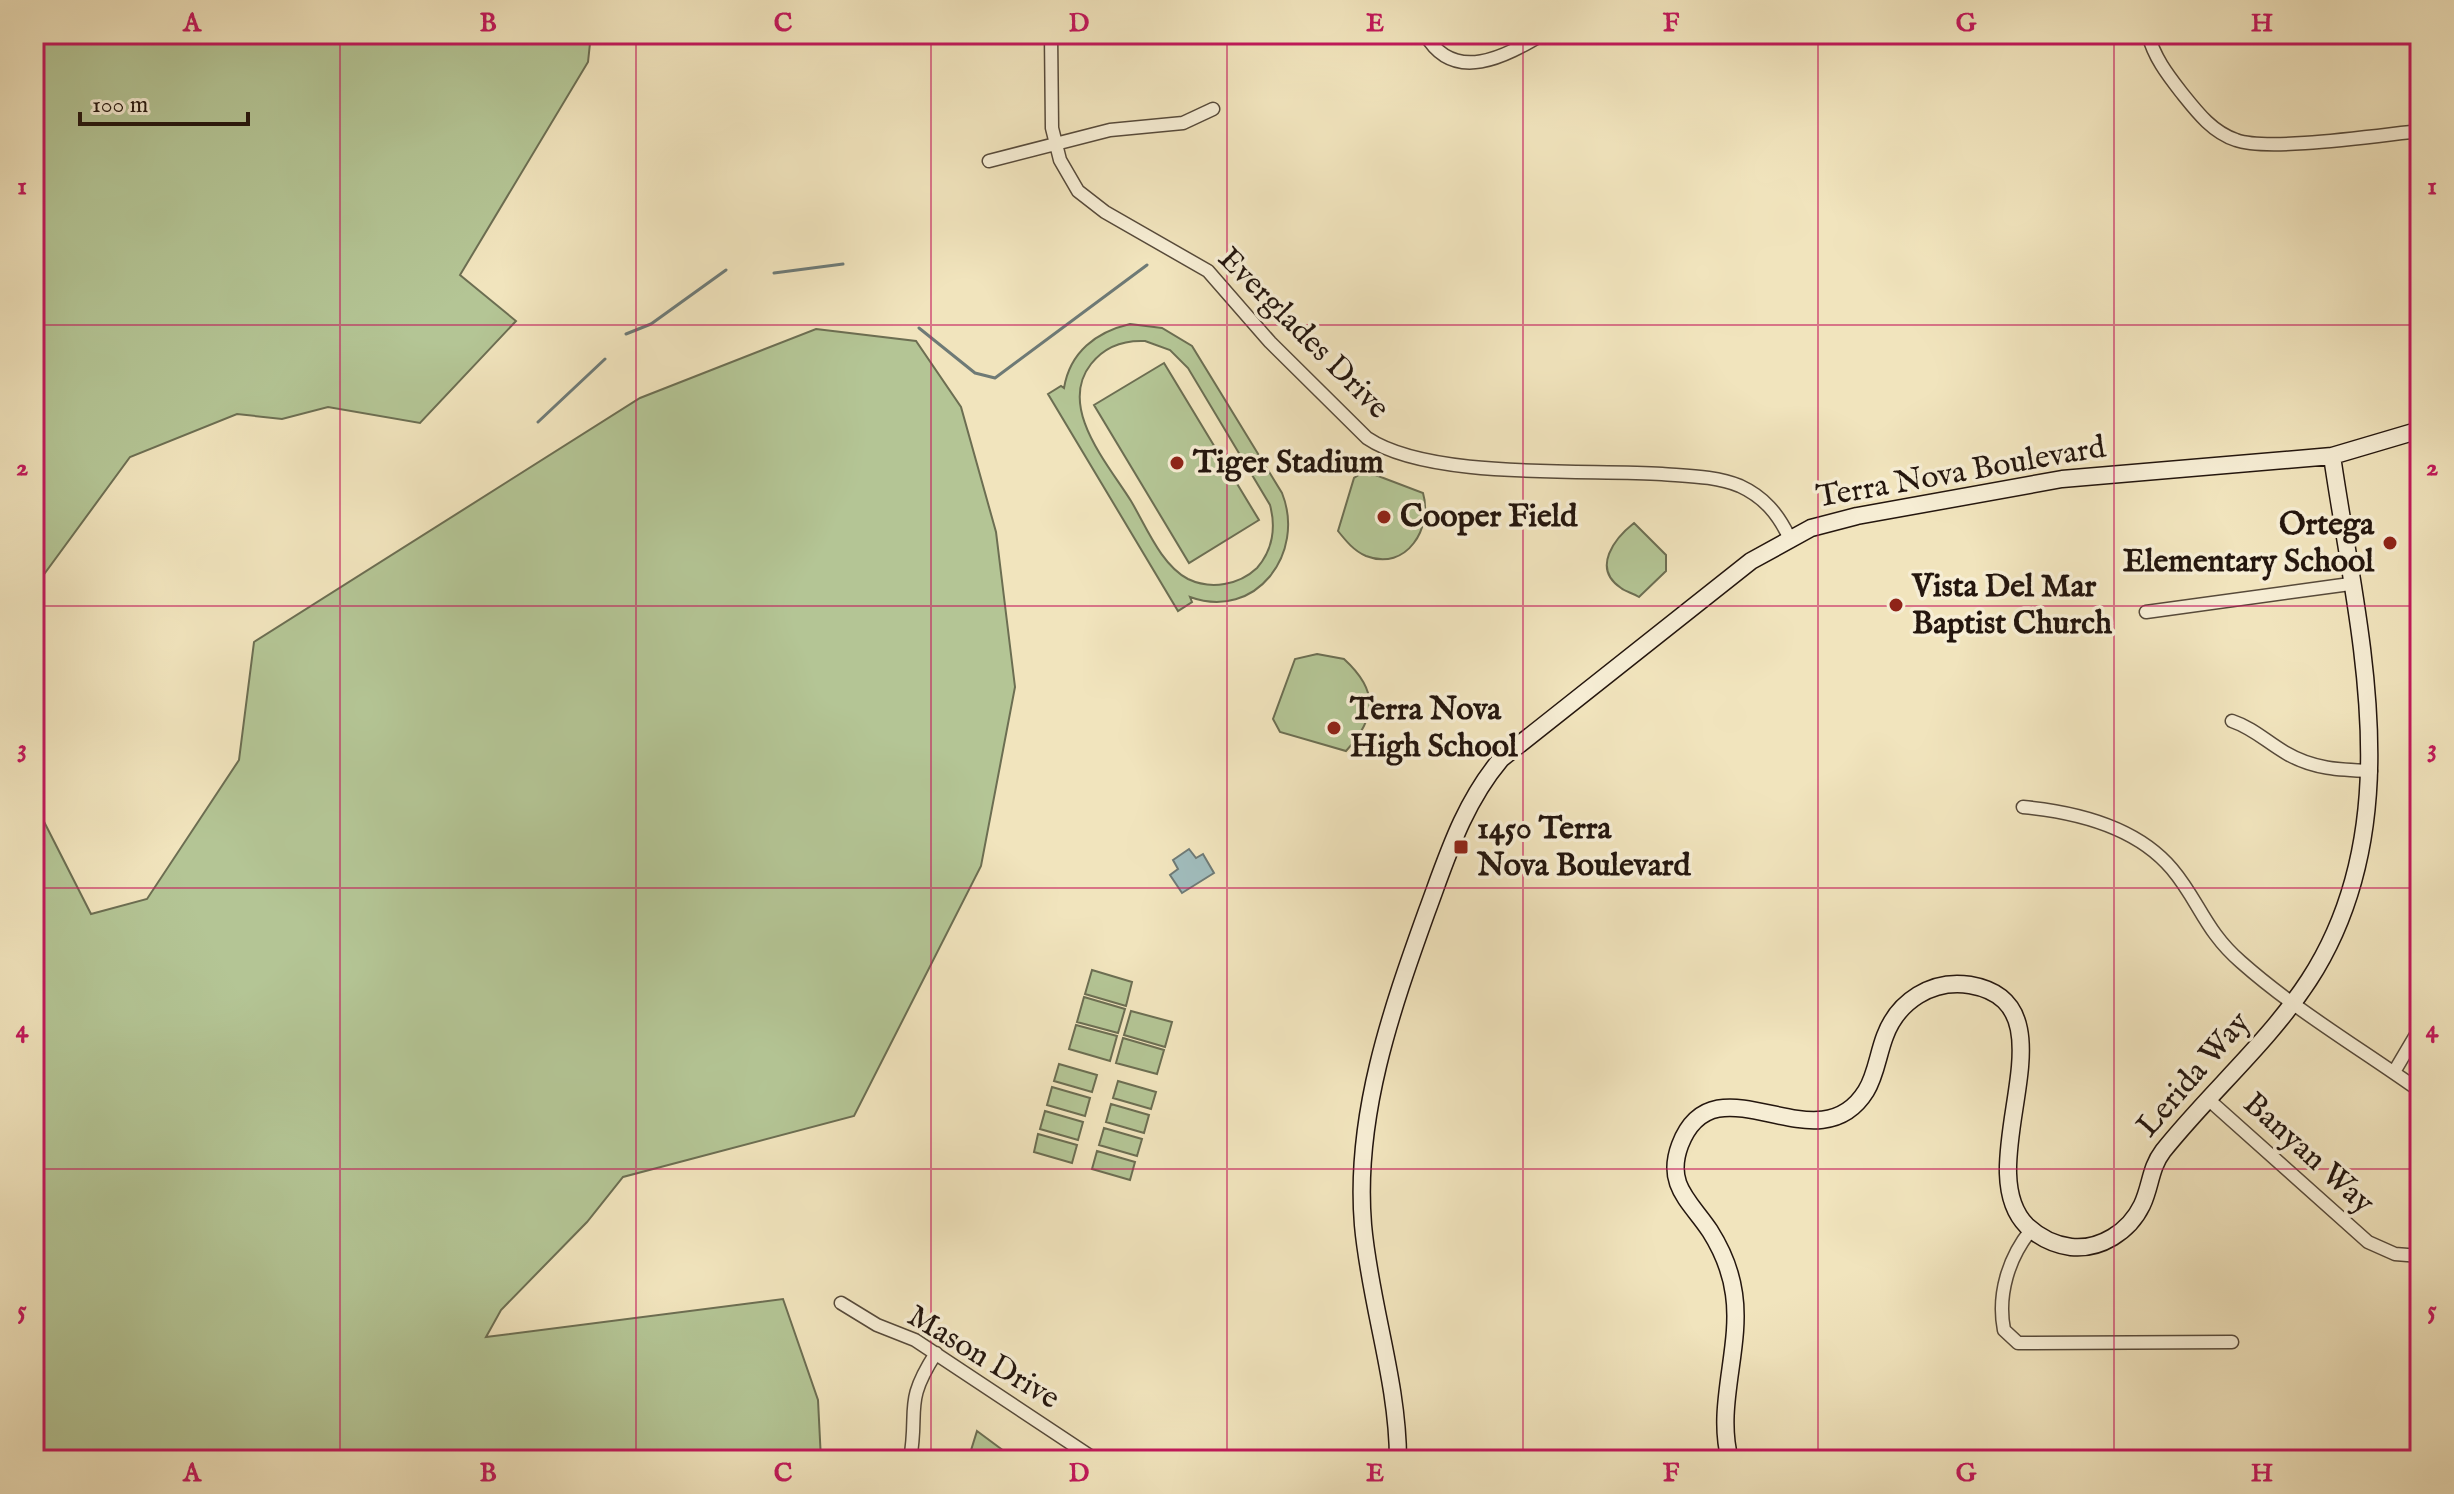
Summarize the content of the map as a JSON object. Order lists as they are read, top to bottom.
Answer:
{
  "streets": {
    "street": [
      "Everglades Drive",
      "Terra Nova Boulevard",
      "Lerida Way",
      "Banyan Way",
      "Mason Drive"
    ]
  },
  "crossings": [
    ["Everglades Drive", "Terra Nova Boulevard"],
    ["Terra Nova Boulevard", "Lerida Way"],
    ["Lerida Way", "Banyan Way"]
  ],
  "places": {
    "other": [
      "Tiger Stadium",
      "Cooper Field",
      "Ortega Elementary School",
      "Vista Del Mar Baptist Church",
      "Terra Nova High School"
    ],
    "transit": ["1450 Terra Nova Boulevard"]
  },
  "scale_bar": "100 m",
  "grid": {
    "columns": [
      "A",
      "B",
      "C",
      "D",
      "E",
      "F",
      "G",
      "H"
    ],
    "rows": [
      "1",
      "2",
      "3",
      "4",
      "5"
    ]
  }
}
